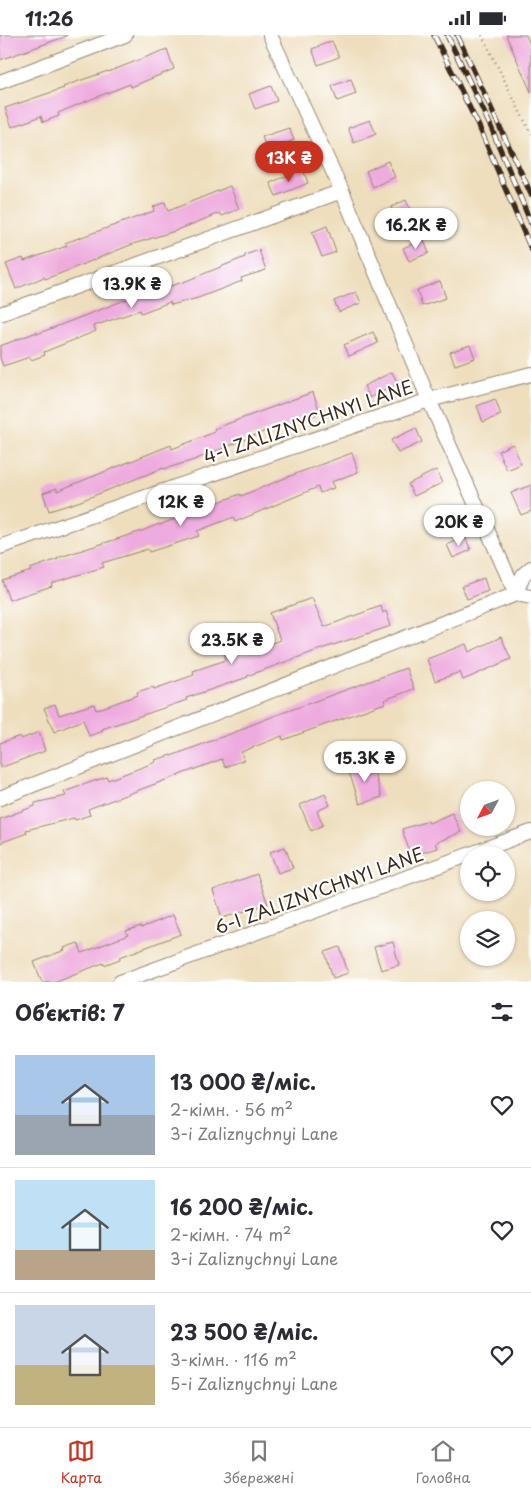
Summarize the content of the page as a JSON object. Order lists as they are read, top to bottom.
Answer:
{
  "streets": {
    "street": ["4-I ZALIZNYCHNYI LANE", "6-I ZALIZNYCHNYI LANE"]
  },
  "north": "bottom left",
  "page": {
    "status": "11:26",
    "price": [
      "13K ₴",
      "16.2K ₴",
      "13.9K ₴",
      "12K ₴",
      "20K ₴",
      "23.5K ₴",
      "15.3K ₴"
    ],
    "heading": "Об’єктів: 7",
    "list": [
      {
        "name": "13 000 ₴/міс.",
        "note": "2-кімн. · 56 m² · 3-i Zaliznychnyi Lane"
      },
      {
        "name": "16 200 ₴/міс.",
        "note": "2-кімн. · 74 m² · 3-i Zaliznychnyi Lane"
      },
      {
        "name": "23 500 ₴/міс.",
        "note": "3-кімн. · 116 m² · 5-i Zaliznychnyi Lane"
      }
    ],
    "tabs": ["Карта", "Збережені", "Головна"]
  }
}
